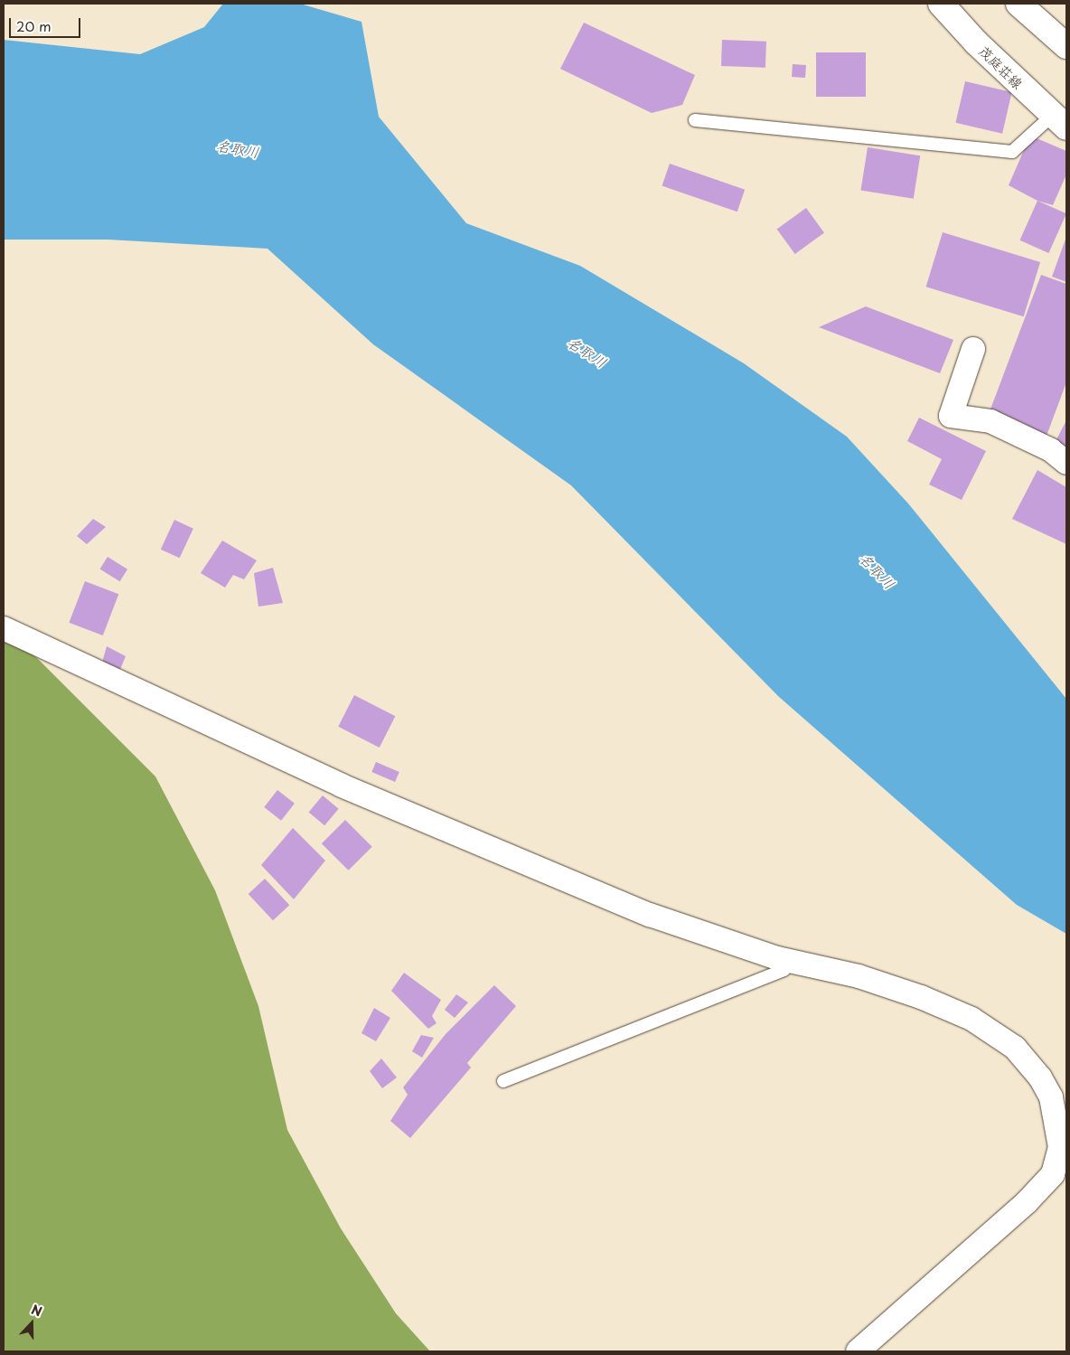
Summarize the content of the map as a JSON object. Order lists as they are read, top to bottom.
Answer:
{
  "streets": {
    "main road": ["茂庭荘線"]
  },
  "water": ["名取川"],
  "scale_bar": "20 m",
  "north": "top"
}
